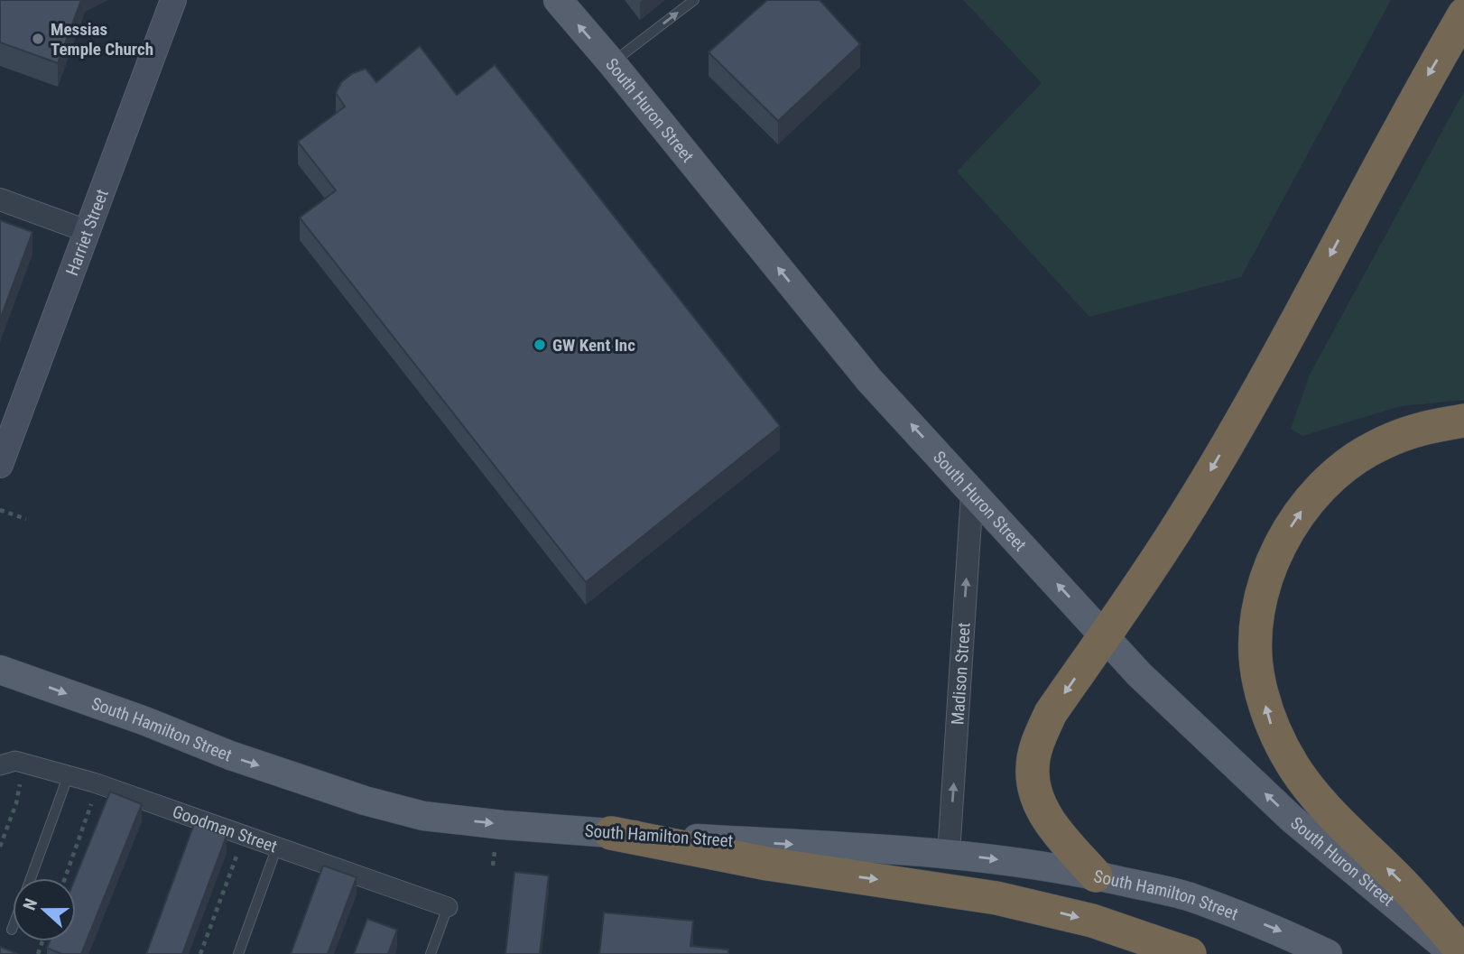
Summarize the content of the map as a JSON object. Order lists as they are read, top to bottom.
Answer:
{
  "streets": {
    "main road": ["South Huron Street", "Harriet Street", "South Hamilton Street"],
    "street": ["Madison Street", "Goodman Street"]
  },
  "crossings": [
    ["South Huron Street", "Madison Street"],
    ["Madison Street", "South Hamilton Street"]
  ],
  "one_way": ["South Huron Street", "Madison Street", "South Hamilton Street"],
  "places": ["Messias Temple Church", "GW Kent Inc"],
  "north": "left"
}
